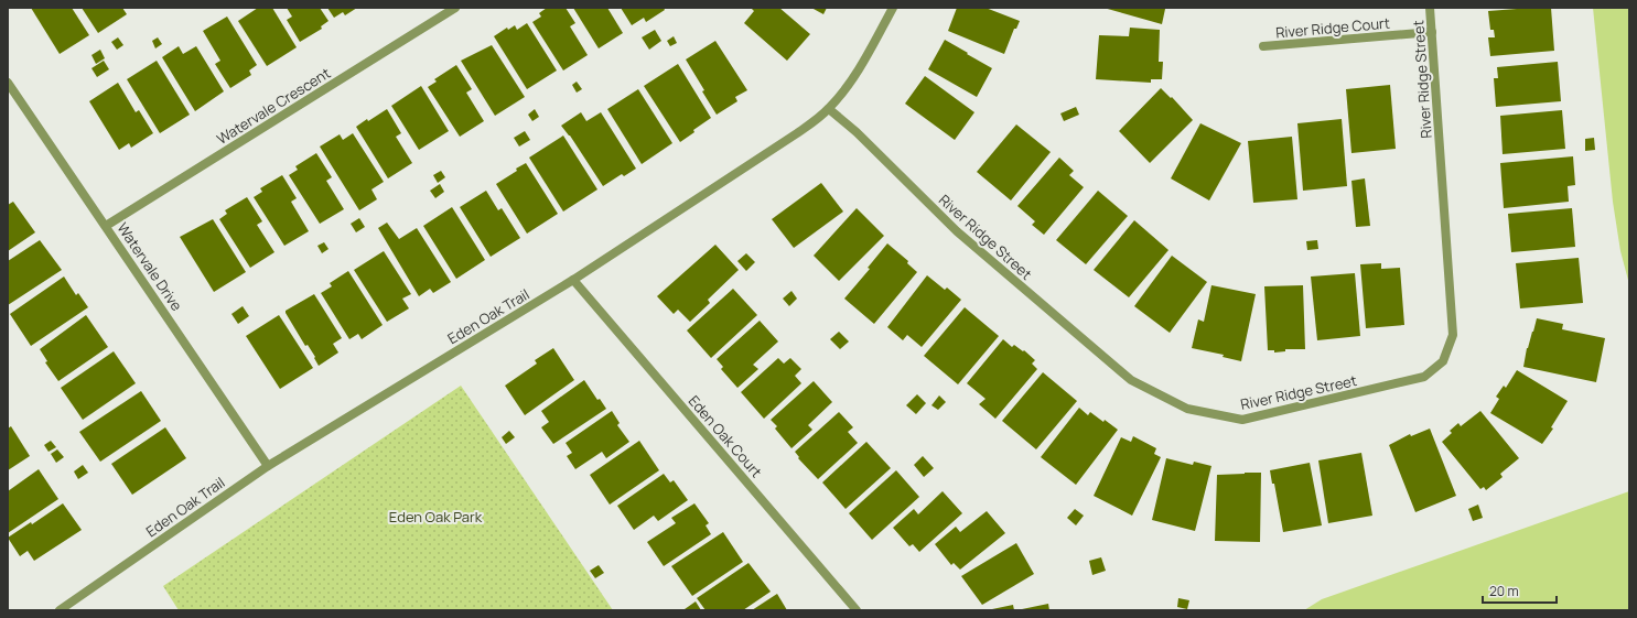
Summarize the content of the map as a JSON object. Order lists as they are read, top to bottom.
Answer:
{
  "streets": {
    "street": [
      "River Ridge Court",
      "River Ridge Street",
      "Watervale Crescent",
      "Watervale Drive",
      "Eden Oak Trail",
      "Eden Oak Court"
    ]
  },
  "crossings": [
    ["River Ridge Court", "River Ridge Street"],
    ["River Ridge Street", "Eden Oak Trail"],
    ["Watervale Crescent", "Watervale Drive"],
    ["Watervale Drive", "Eden Oak Trail"],
    ["Eden Oak Trail", "Eden Oak Court"]
  ],
  "parks": ["Eden Oak Park"],
  "scale_bar": "20 m"
}
